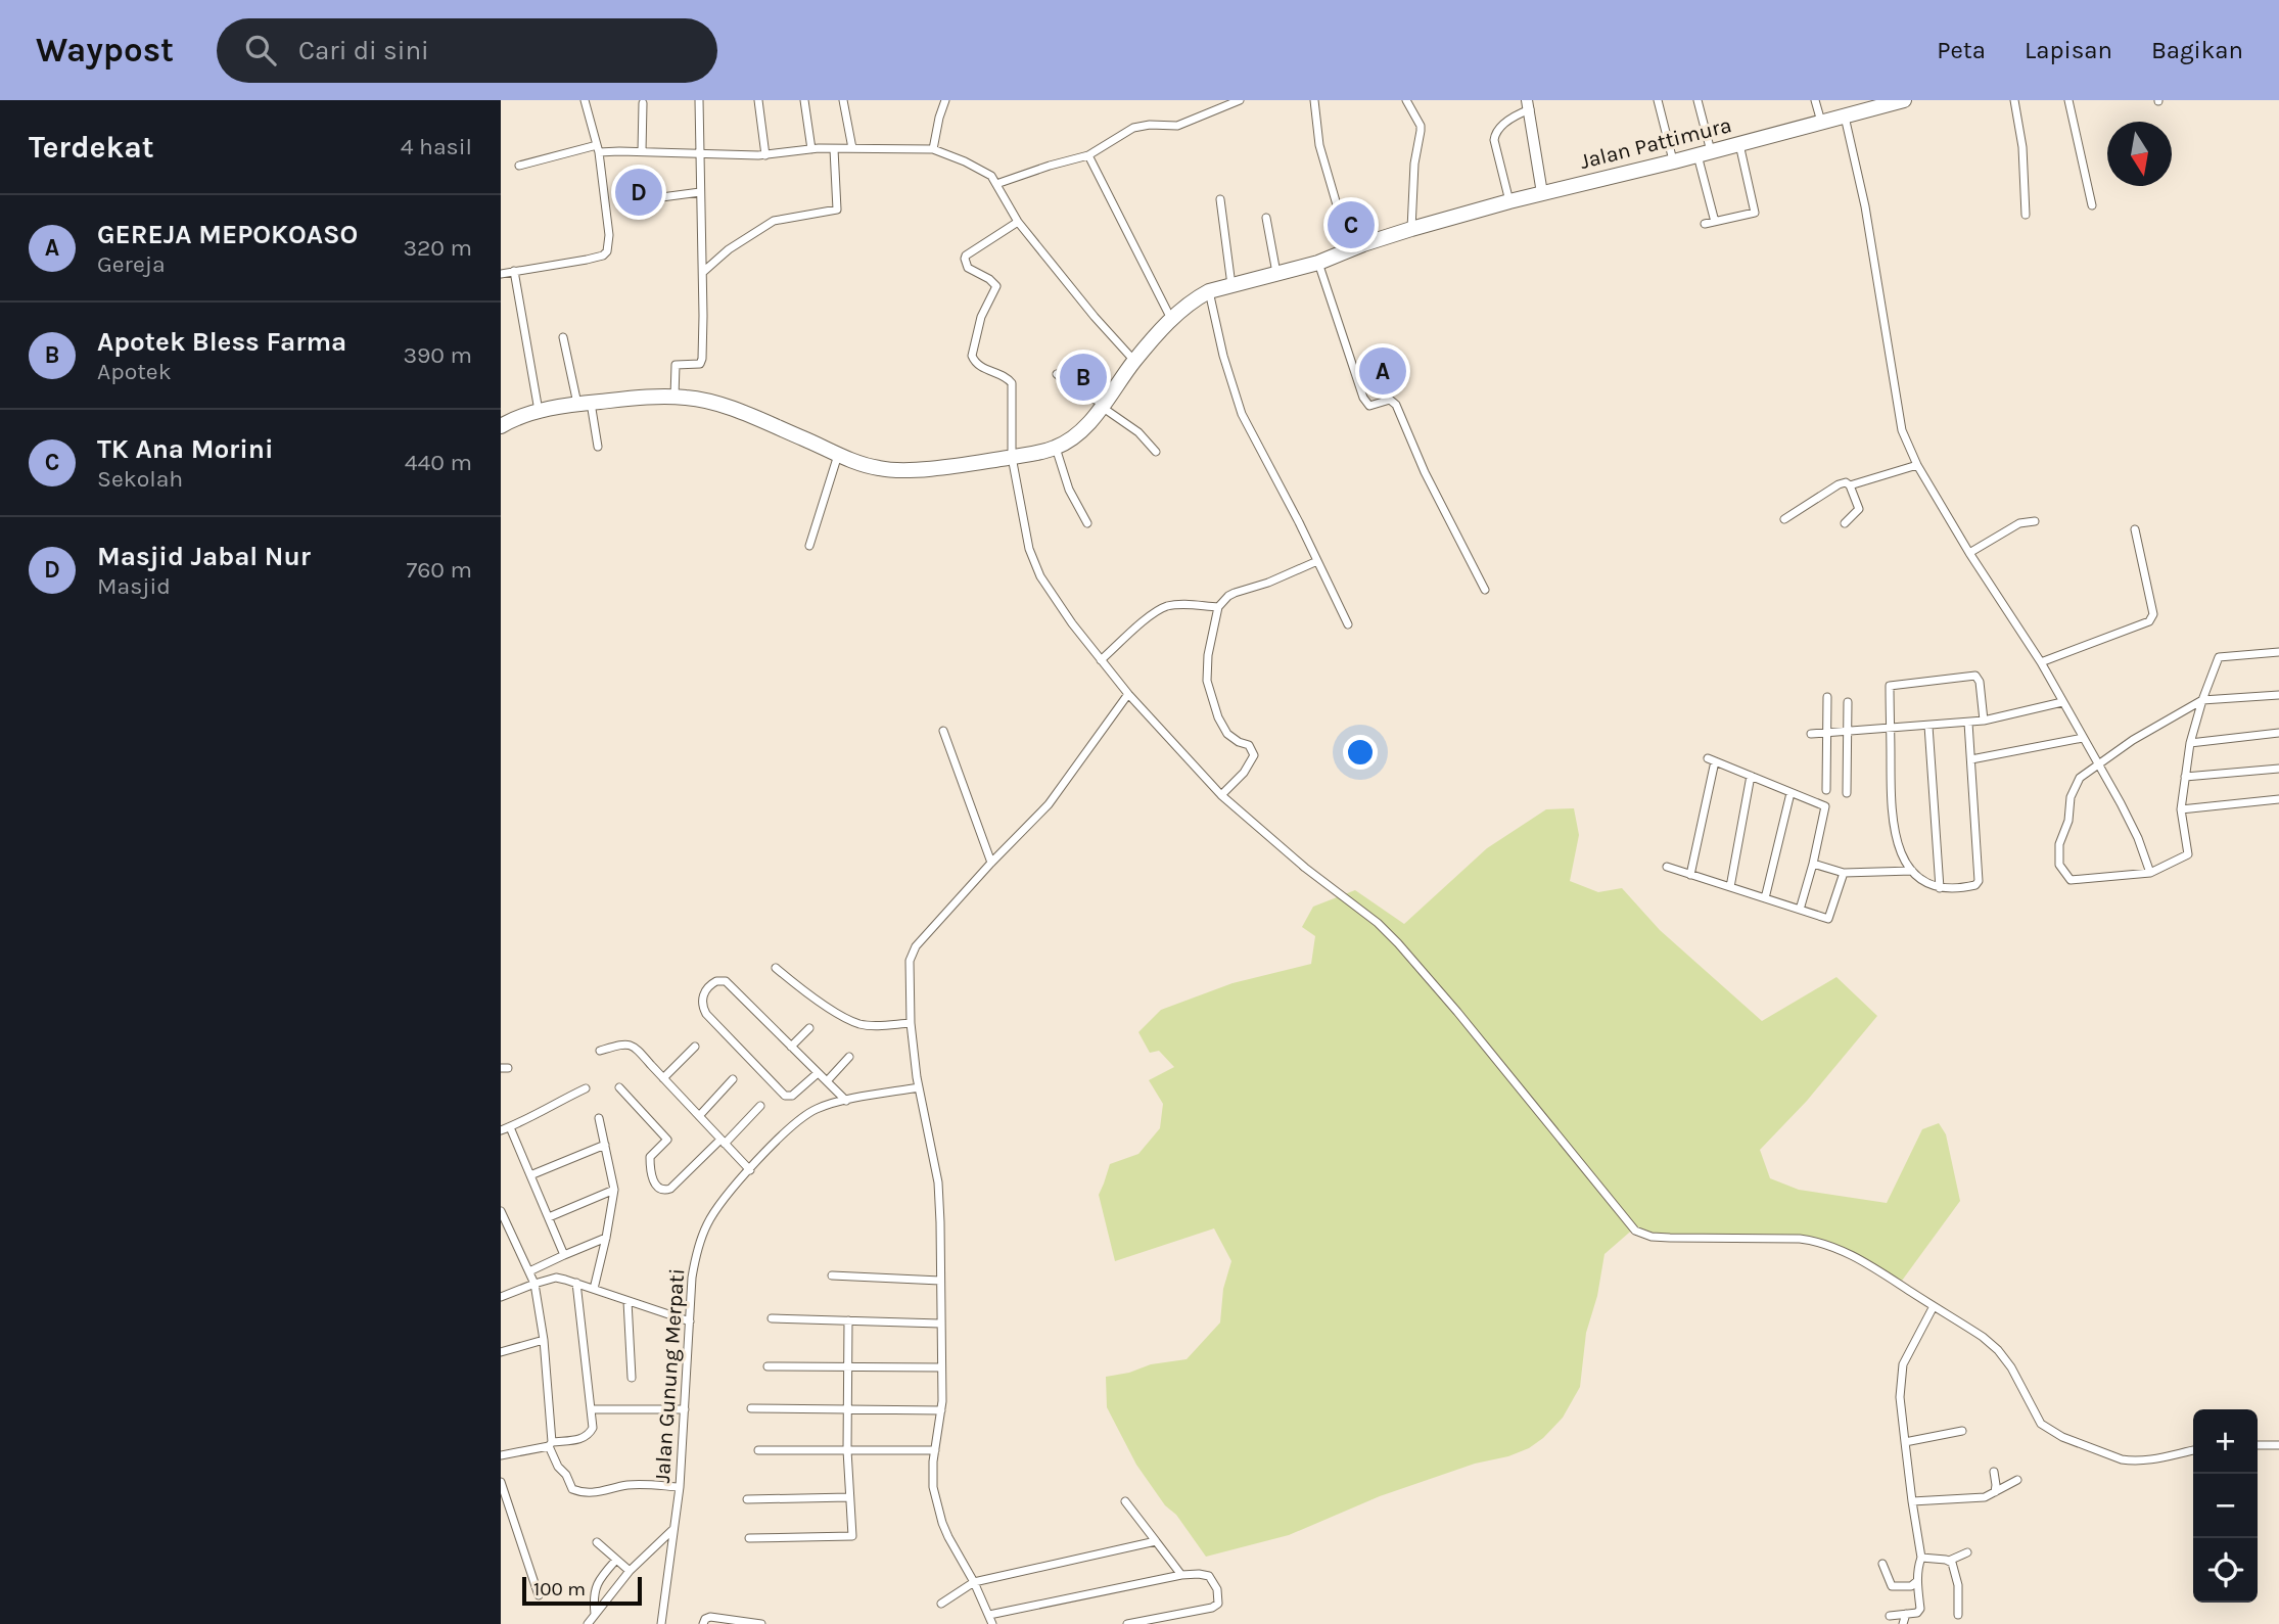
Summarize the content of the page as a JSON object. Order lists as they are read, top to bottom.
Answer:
{
  "streets": {
    "highway": ["Jalan Pattimura"],
    "street": ["Jalan Gunung Merpati"]
  },
  "scale_bar": "100 m",
  "north": "bottom",
  "page": {
    "header": "Waypost",
    "search": "Cari di sini",
    "nav": ["Peta", "Lapisan", "Bagikan"],
    "heading": ["Terdekat", "4 hasil"],
    "pins": [
      "D",
      "C",
      "A",
      "B"
    ],
    "list": [
      {
        "mark": "A",
        "name": "GEREJA MEPOKOASO",
        "note": "Gereja",
        "value": "320 m"
      },
      {
        "mark": "B",
        "name": "Apotek Bless Farma",
        "note": "Apotek",
        "value": "390 m"
      },
      {
        "mark": "C",
        "name": "TK Ana Morini",
        "note": "Sekolah",
        "value": "440 m"
      },
      {
        "mark": "D",
        "name": "Masjid Jabal Nur",
        "note": "Masjid",
        "value": "760 m"
      }
    ],
    "map_buttons": ["+", "−"],
    "scale": "100 m"
  }
}
